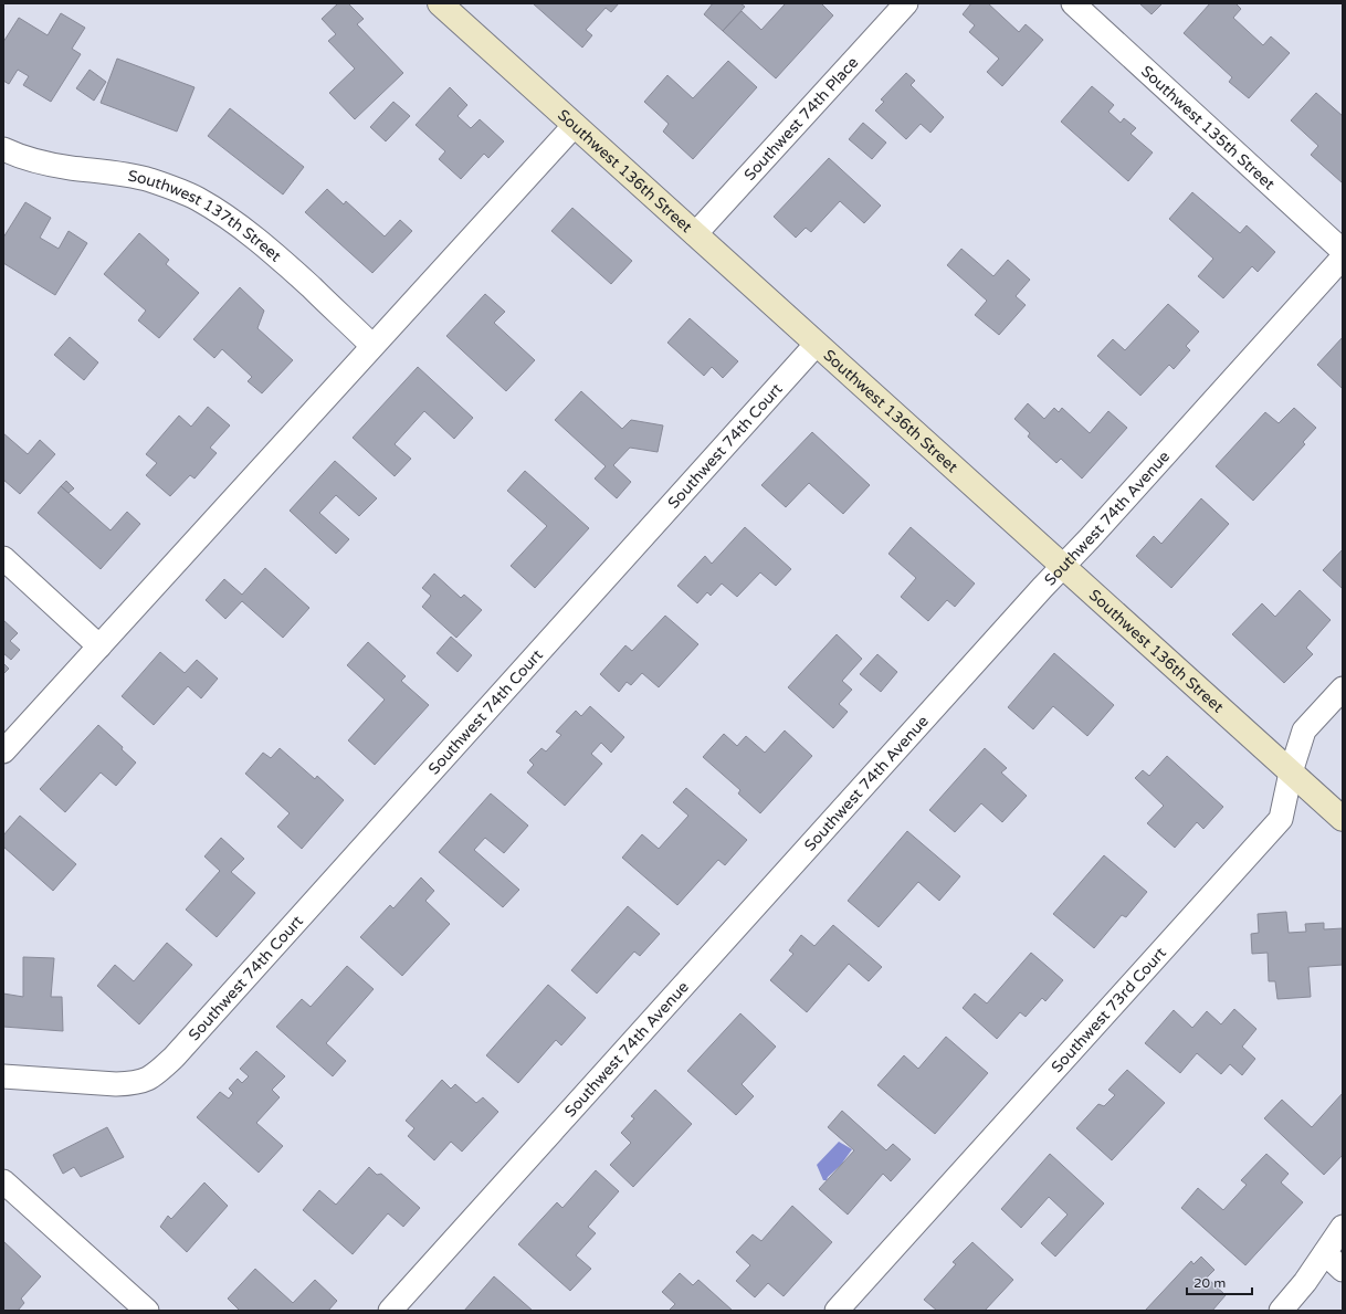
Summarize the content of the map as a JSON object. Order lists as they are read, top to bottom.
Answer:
{
  "streets": {
    "street": [
      "Southwest 74th Place",
      "Southwest 135th Street",
      "Southwest 136th Street",
      "Southwest 137th Street",
      "Southwest 74th Court",
      "Southwest 74th Avenue",
      "Southwest 73rd Court"
    ]
  },
  "crossings": [
    ["Southwest 74th Place", "Southwest 136th Street"],
    ["Southwest 136th Street", "Southwest 74th Court"],
    ["Southwest 136th Street", "Southwest 74th Avenue"],
    ["Southwest 136th Street", "Southwest 73rd Court"]
  ],
  "scale_bar": "20 m"
}
